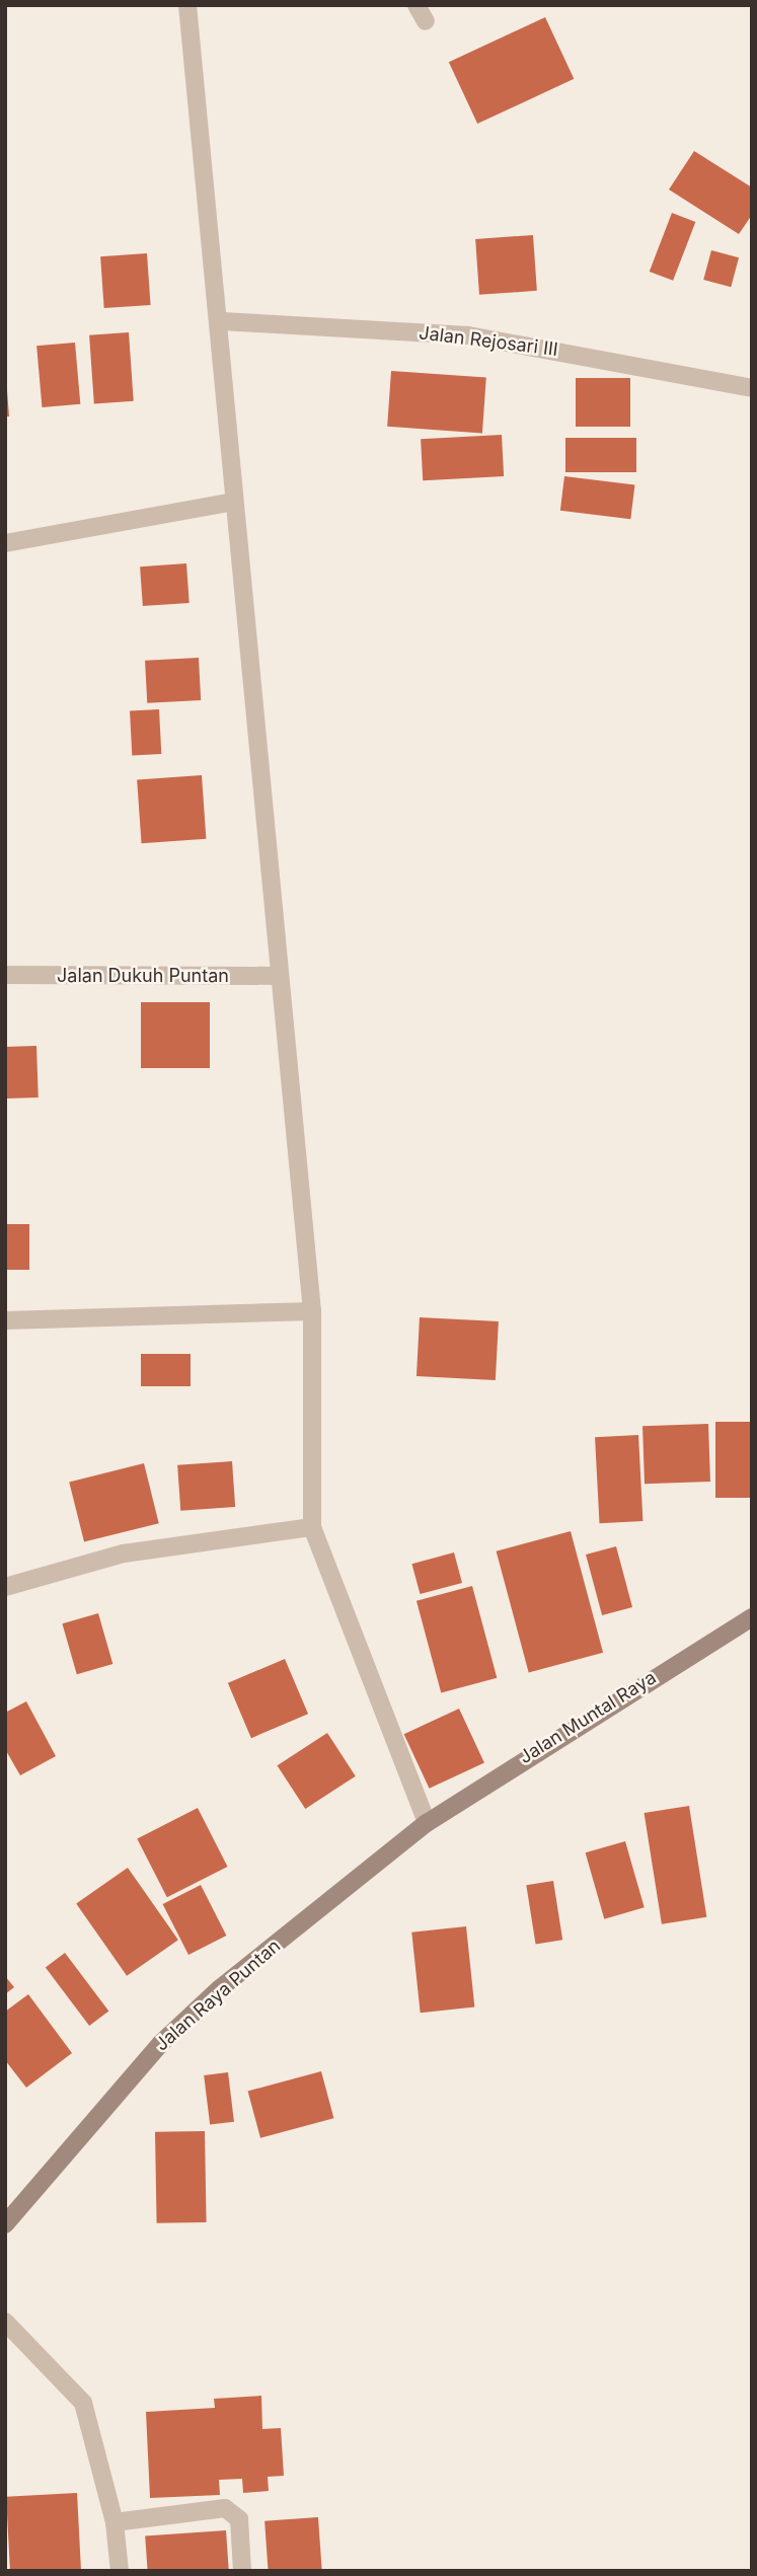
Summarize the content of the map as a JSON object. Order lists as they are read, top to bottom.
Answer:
{
  "streets": {
    "main road": ["Jalan Muntal Raya", "Jalan Raya Puntan"],
    "street": ["Jalan Rejosari III", "Jalan Dukuh Puntan"]
  },
  "crossings": [
    ["Jalan Muntal Raya", "Jalan Raya Puntan"]
  ]
}
